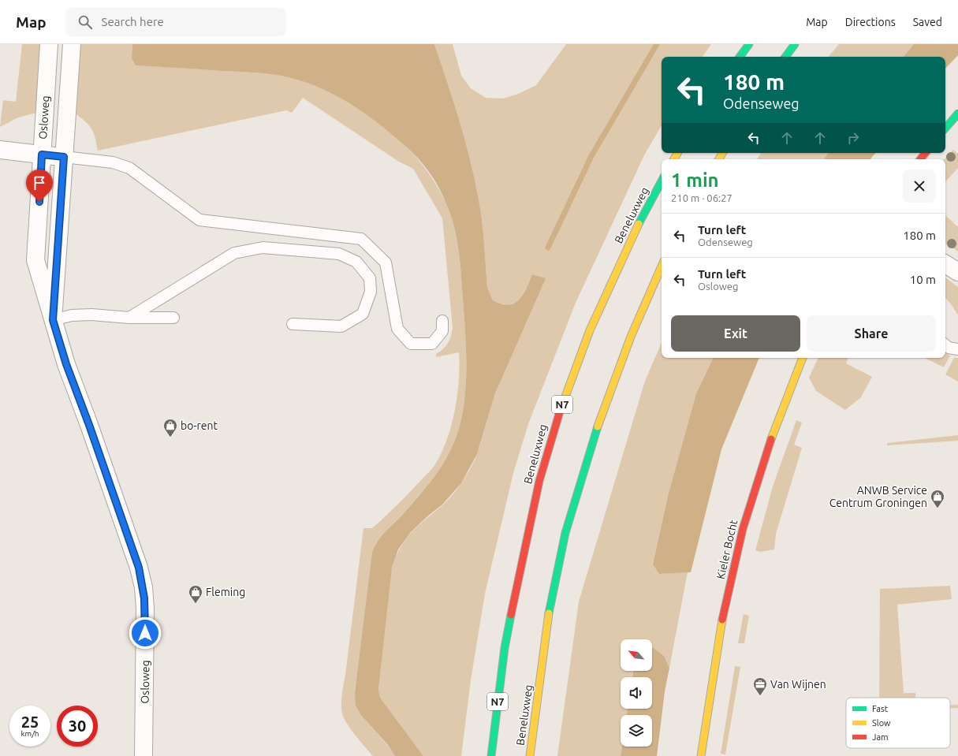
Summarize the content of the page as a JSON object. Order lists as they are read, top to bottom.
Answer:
{
  "streets": {
    "main road": ["Beneluxweg", "N7", "Kieler Bocht"],
    "street": ["Osloweg"]
  },
  "places": {
    "shop": ["bo-rent", "ANWB Service Centrum Groningen", "Fleming"],
    "office": ["Van Wijnen"]
  },
  "legend": ["Fast", "Slow", "Jam"],
  "north": "top left",
  "page": {
    "header": "Map",
    "search": "Search here",
    "nav": ["Map", "Directions", "Saved"],
    "turn": ["180 m", "Odenseweg"],
    "heading": ["1 min", "210 m · 06:27"],
    "list": [
      {
        "name": "Turn left",
        "note": "Odenseweg",
        "value": "180 m"
      },
      {
        "name": "Turn left",
        "note": "Osloweg",
        "value": "10 m"
      }
    ],
    "buttons": ["Exit", "Share"],
    "speed": "25 km/h",
    "limit": "30"
  }
}
